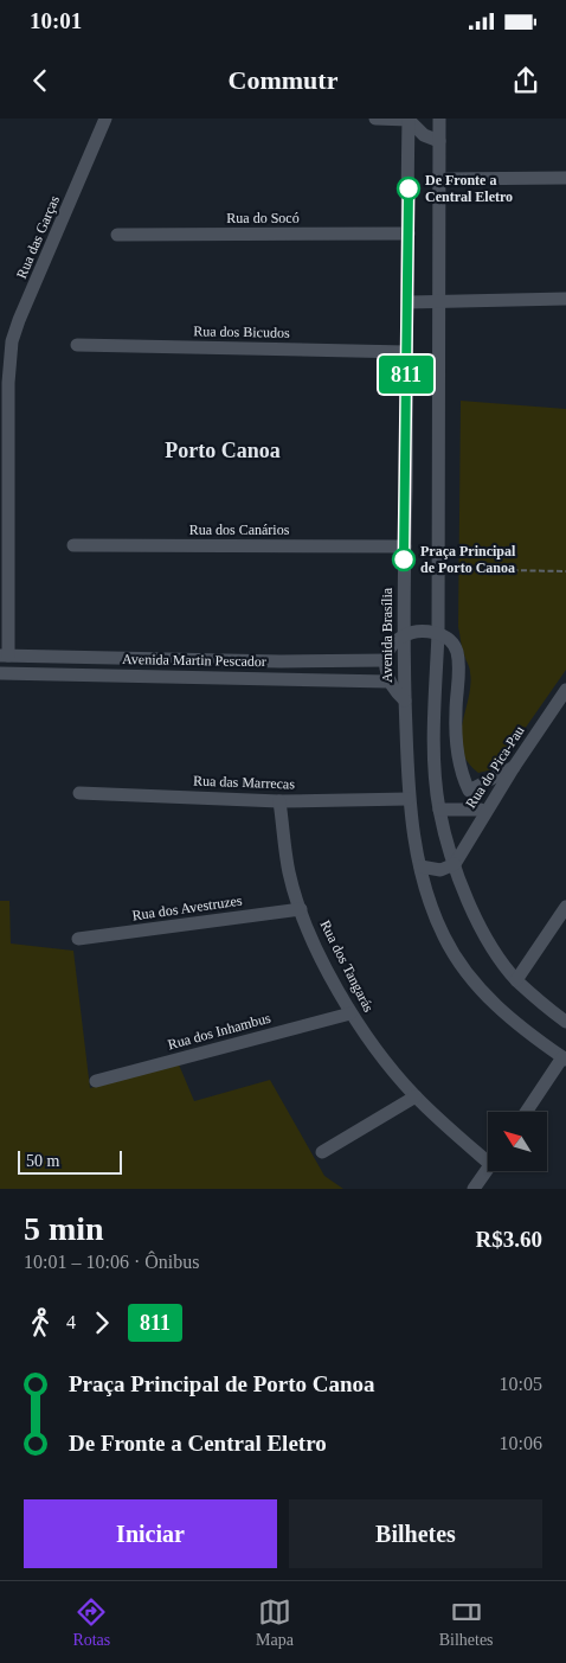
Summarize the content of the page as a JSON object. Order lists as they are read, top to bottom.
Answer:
{
  "streets": {
    "street": [
      "Rua do Socó",
      "Rua das Garças",
      "Rua dos Bicudos",
      "Rua dos Canários",
      "Avenida Brasília",
      "Avenida Martin Pescador",
      "Rua do Pica-Pau",
      "Rua das Marrecas",
      "Rua dos Avestruzes",
      "Rua dos Tangarás",
      "Rua dos Inhambus"
    ]
  },
  "crossings": [
    ["Rua do Socó", "Avenida Brasília"],
    ["Rua das Garças", "Avenida Martin Pescador"],
    ["Rua dos Bicudos", "Avenida Brasília"],
    ["Rua dos Canários", "Avenida Brasília"],
    ["Avenida Brasília", "Rua das Marrecas"],
    ["Rua das Marrecas", "Rua dos Tangarás"],
    ["Rua dos Avestruzes", "Rua dos Tangarás"],
    ["Rua dos Tangarás", "Rua dos Inhambus"]
  ],
  "districts": ["Porto Canoa"],
  "places": ["De Fronte a Central Eletro", "Praça Principal de Porto Canoa"],
  "lines": ["bus line 811"],
  "scale_bar": "50 m",
  "north": "top left",
  "page": {
    "status": "10:01",
    "header": "Commutr",
    "on_map": "811",
    "scale": "50 m",
    "heading": ["5 min", "10:01 – 10:06 · Ônibus", "R$3.60"],
    "legs": ["4", "811"],
    "list": [
      {
        "name": "Praça Principal de Porto Canoa",
        "value": "10:05"
      },
      {
        "name": "De Fronte a Central Eletro",
        "value": "10:06"
      }
    ],
    "buttons": ["Iniciar", "Bilhetes"],
    "tabs": ["Rotas", "Mapa", "Bilhetes"]
  }
}
